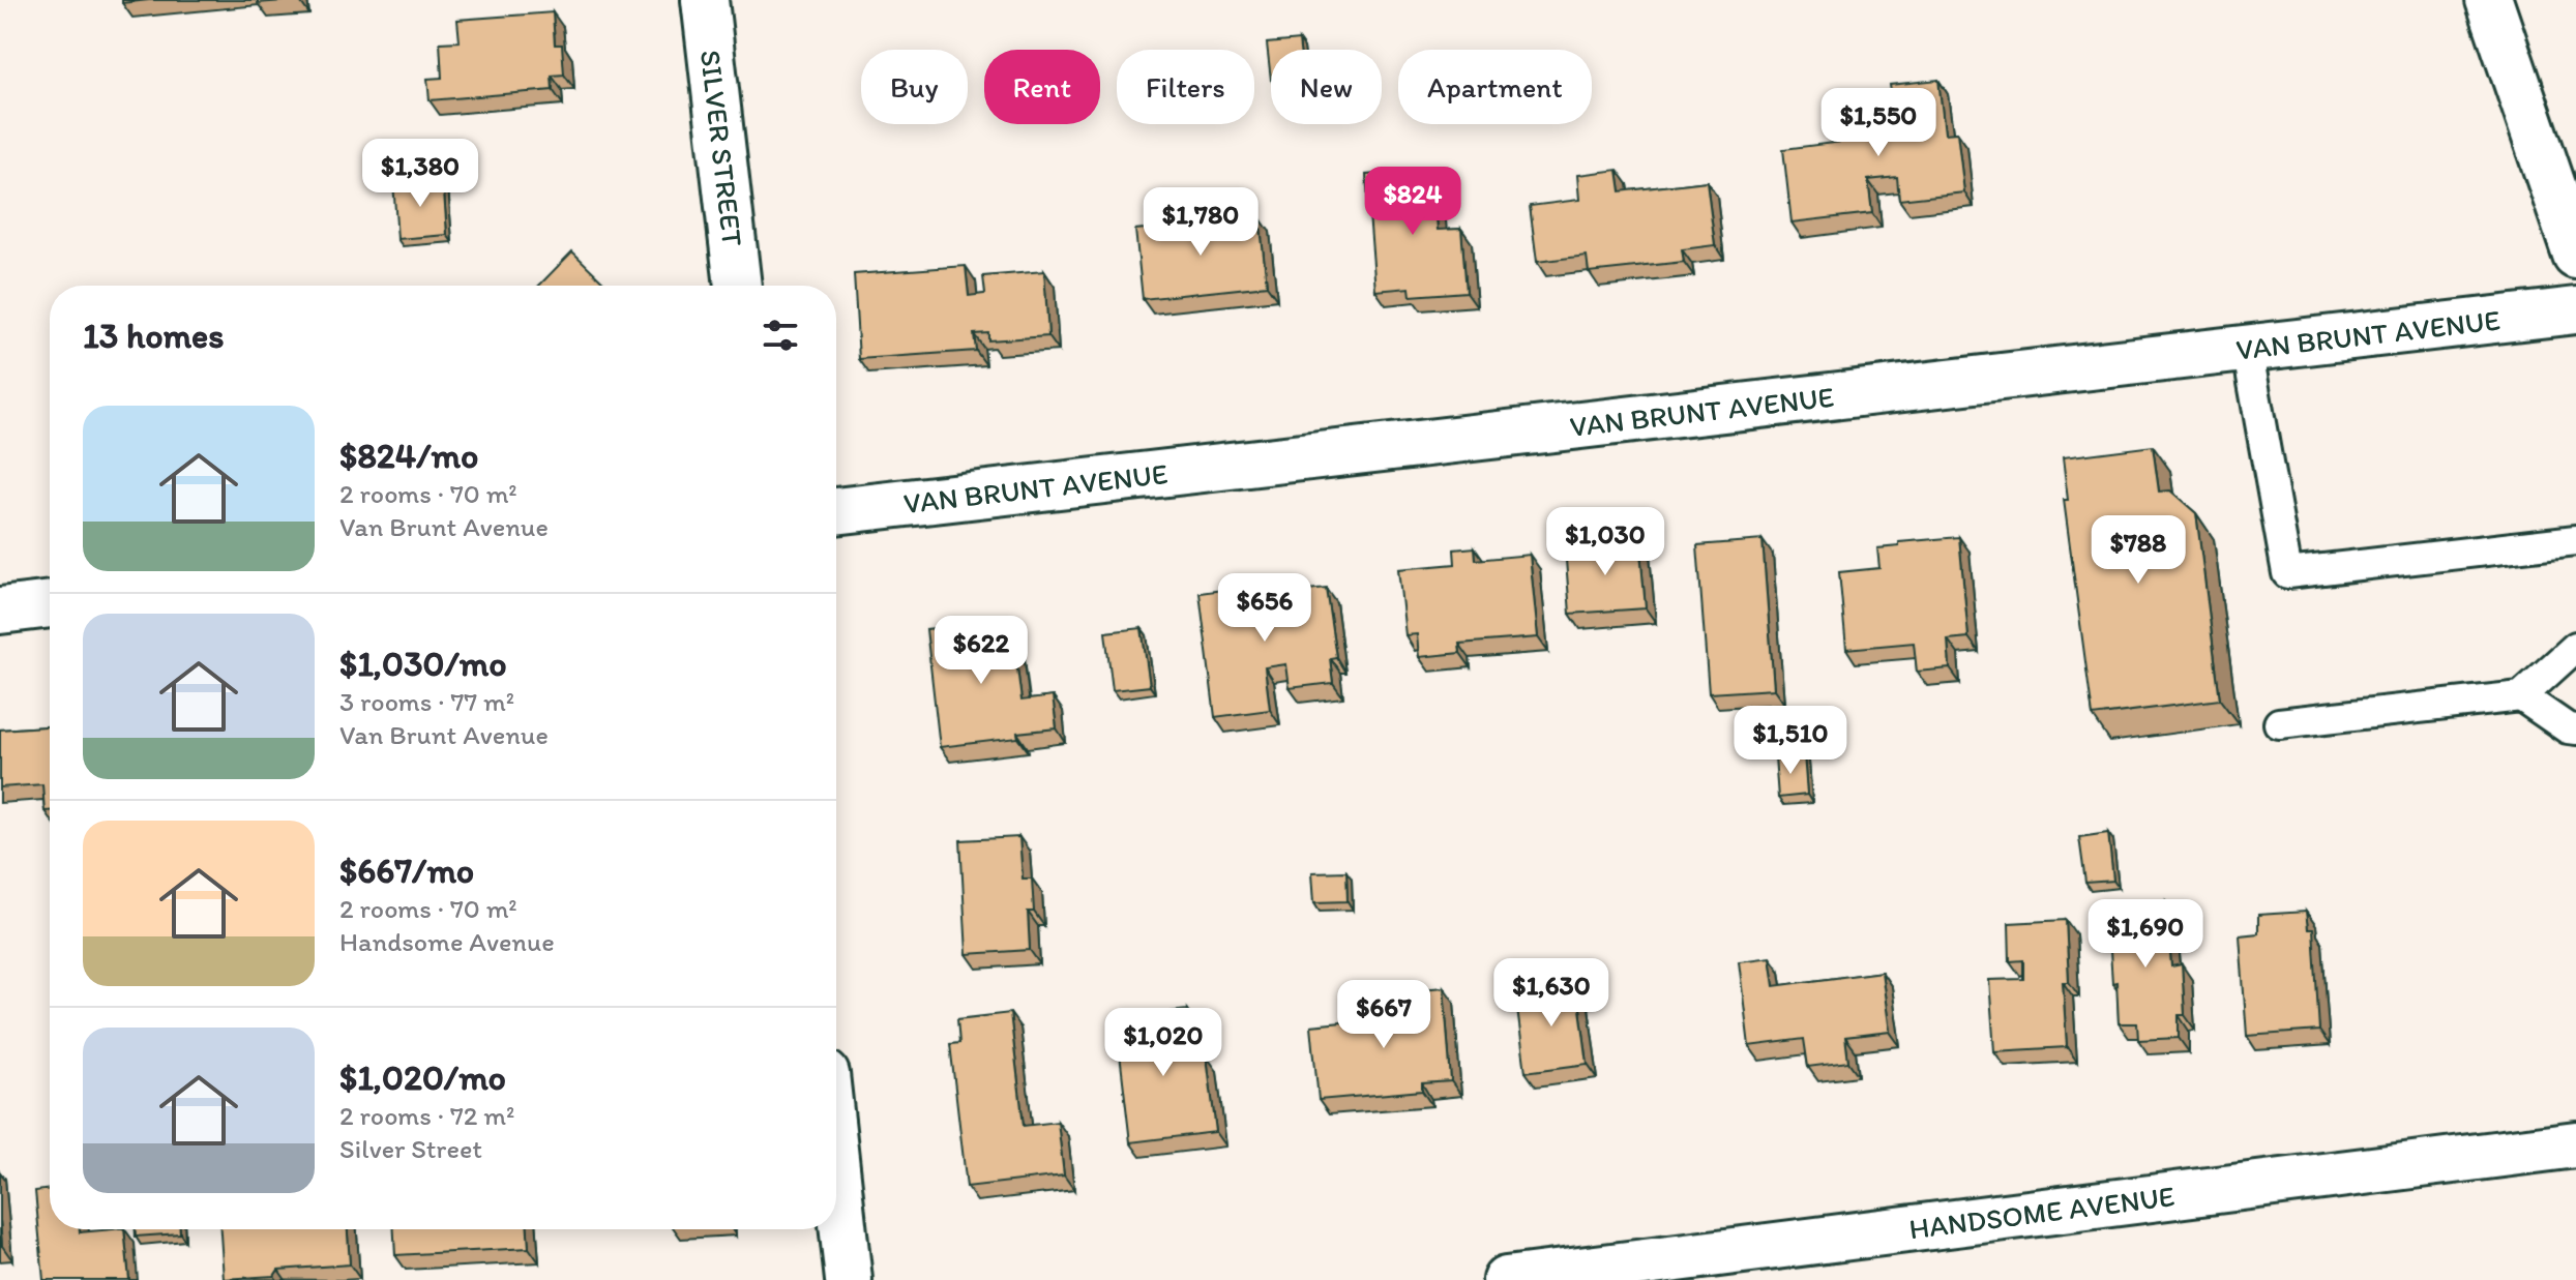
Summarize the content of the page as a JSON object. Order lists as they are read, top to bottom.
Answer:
{
  "streets": {
    "street": ["SILVER STREET", "VAN BRUNT AVENUE", "HANDSOME AVENUE"]
  },
  "page": {
    "chip": [
      "Buy",
      "Rent",
      "Filters",
      "New",
      "Apartment"
    ],
    "price": [
      "$1,550",
      "$1,380",
      "$824",
      "$1,780",
      "$1,030",
      "$788",
      "$656",
      "$622",
      "$1,510",
      "$1,690",
      "$1,630",
      "$667",
      "$1,020"
    ],
    "heading": "13 homes",
    "list": [
      {
        "name": "$824/mo",
        "note": "2 rooms · 70 m² · Van Brunt Avenue"
      },
      {
        "name": "$1,030/mo",
        "note": "3 rooms · 77 m² · Van Brunt Avenue"
      },
      {
        "name": "$667/mo",
        "note": "2 rooms · 70 m² · Handsome Avenue"
      },
      {
        "name": "$1,020/mo",
        "note": "2 rooms · 72 m² · Silver Street"
      }
    ]
  }
}
